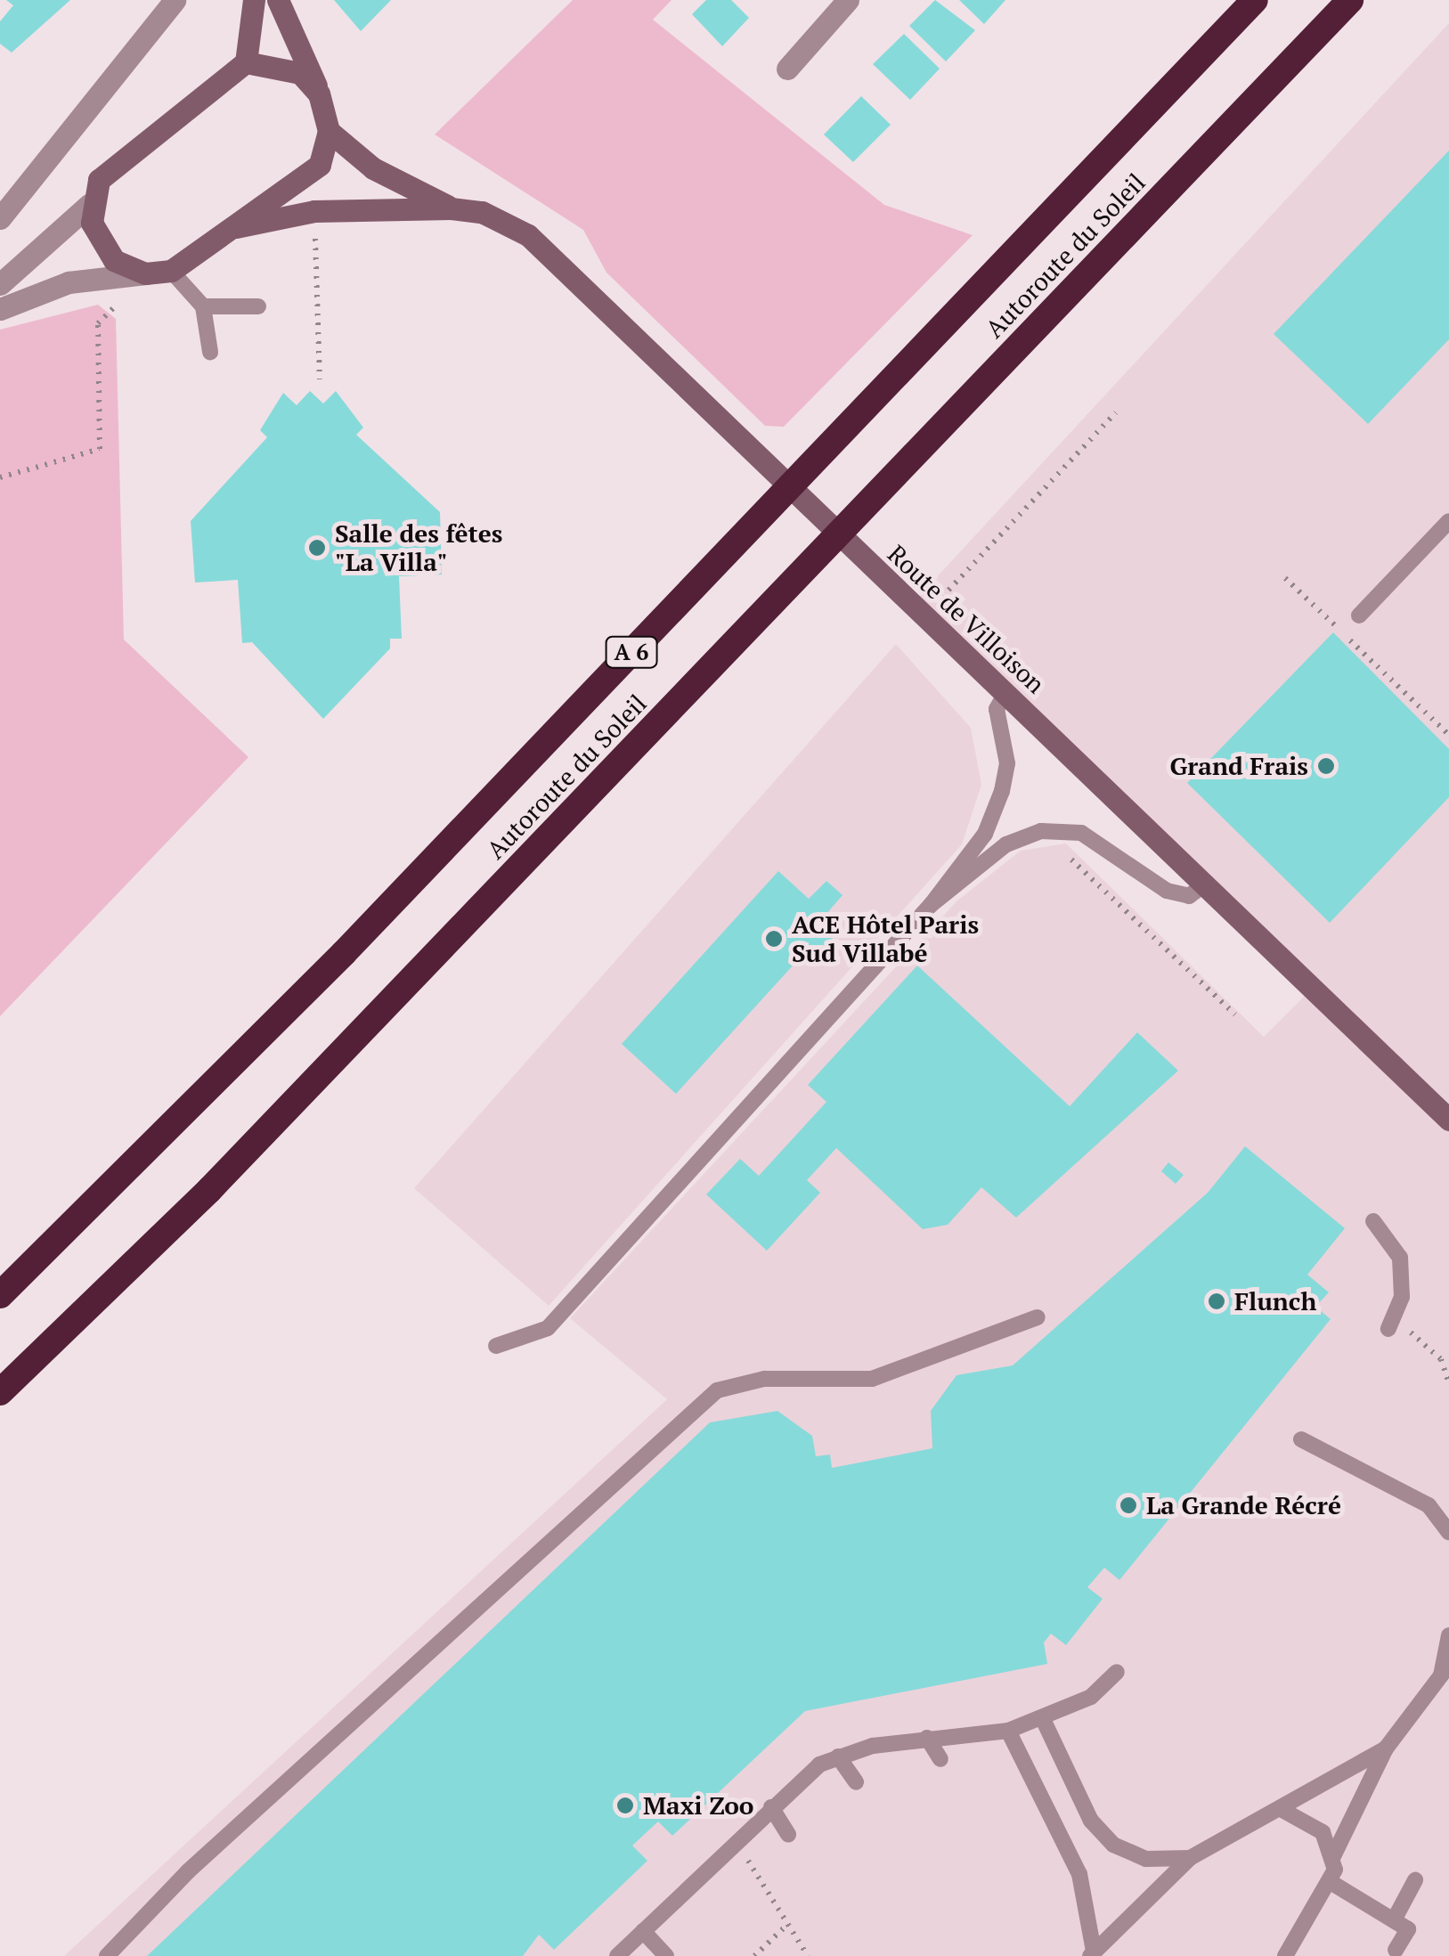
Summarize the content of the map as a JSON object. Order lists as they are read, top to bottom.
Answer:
{
  "streets": {
    "highway": ["Autoroute du Soleil", "A 6"],
    "street": ["Route de Villoison"]
  },
  "places": [
    "Salle des fêtes \"La Villa\"",
    "Grand Frais",
    "ACE Hôtel Paris Sud Villabé",
    "Flunch",
    "La Grande Récré",
    "Maxi Zoo"
  ]
}
